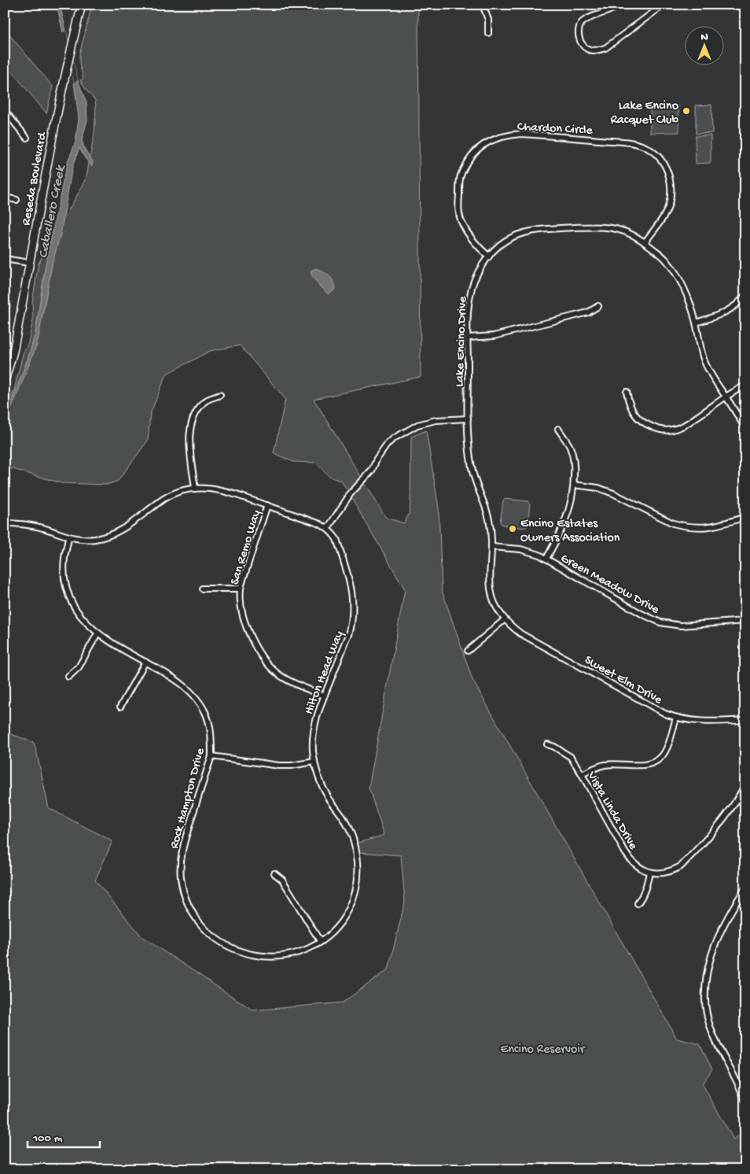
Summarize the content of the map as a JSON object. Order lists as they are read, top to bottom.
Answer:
{
  "streets": {
    "main road": ["Reseda Boulevard"],
    "street": [
      "Chardon Circle",
      "Lake Encino Drive",
      "San Remo Way",
      "Green Meadow Drive",
      "Hilton Head Way",
      "Sweet Elm Drive",
      "Rock Hampton Drive",
      "Vista Linda Drive"
    ]
  },
  "crossings": [
    ["Chardon Circle", "Lake Encino Drive"],
    ["Lake Encino Drive", "Green Meadow Drive"],
    ["Lake Encino Drive", "Sweet Elm Drive"],
    ["San Remo Way", "Hilton Head Way"],
    ["Hilton Head Way", "Rock Hampton Drive"]
  ],
  "water": ["Caballero Creek"],
  "parks": ["Encino Reservoir"],
  "places": ["Lake Encino Racquet Club", "Encino Estates Owners Association"],
  "scale_bar": "100 m",
  "north": "top"
}
